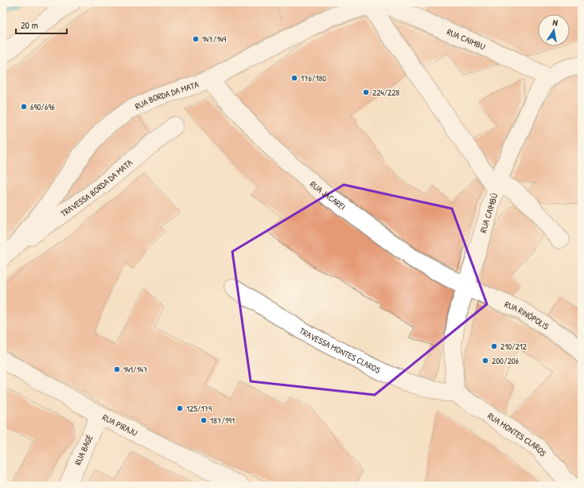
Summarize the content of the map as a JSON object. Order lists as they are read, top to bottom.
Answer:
{
  "streets": {
    "street": [
      "RUA CAIMBU",
      "RUA BORDA DA MATA",
      "TRAVESSA BORDA DA MATA",
      "RUA JACAREI",
      "RUA CAIMBÚ",
      "RUA RINÓPOLIS",
      "TRAVESSA MONTES CLAROS",
      "RUA PIRAJU",
      "RUA MONTES CLAROS",
      "RUA BAGÉ"
    ]
  },
  "crossings": [
    ["RUA CAIMBU", "RUA BORDA DA MATA"],
    ["RUA CAIMBU", "RUA CAIMBÚ"],
    ["RUA BORDA DA MATA", "TRAVESSA BORDA DA MATA"],
    ["RUA BORDA DA MATA", "RUA JACAREI"],
    ["RUA JACAREI", "RUA CAIMBÚ"],
    ["RUA JACAREI", "RUA RINÓPOLIS"],
    ["RUA CAIMBÚ", "RUA RINÓPOLIS"],
    ["RUA CAIMBÚ", "TRAVESSA MONTES CLAROS"],
    ["RUA CAIMBÚ", "RUA MONTES CLAROS"],
    ["TRAVESSA MONTES CLAROS", "RUA MONTES CLAROS"],
    ["RUA PIRAJU", "RUA BAGÉ"]
  ],
  "places": [
    "147/149",
    "176/180",
    "224/228",
    "690/696",
    "210/212",
    "200/206",
    "141/147",
    "125/179",
    "187/191"
  ],
  "scale_bar": "20 m",
  "north": "top"
}
